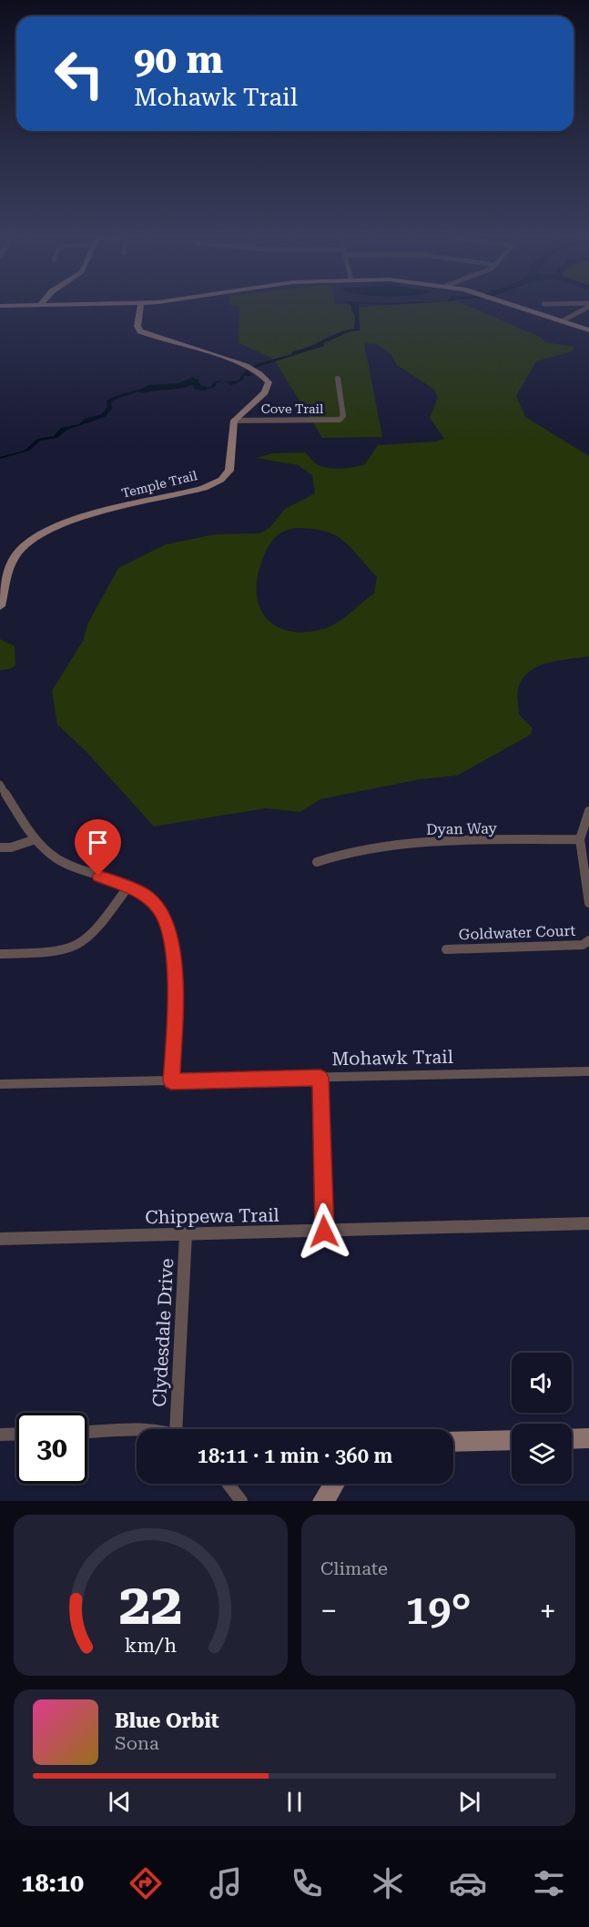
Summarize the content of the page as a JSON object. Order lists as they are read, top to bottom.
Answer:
{
  "streets": {
    "street": [
      "Cove Trail",
      "Temple Trail",
      "Dyan Way",
      "Goldwater Court",
      "Mohawk Trail",
      "Chippewa Trail",
      "Clydesdale Drive"
    ]
  },
  "crossings": [
    ["Cove Trail", "Temple Trail"],
    ["Chippewa Trail", "Clydesdale Drive"]
  ],
  "page": {
    "turn": ["90 m", "Mohawk Trail"],
    "limit": "30",
    "trip": "18:11 · 1 min · 360 m",
    "tile": "Climate",
    "heat": ["−", "19°", "+"],
    "song": ["Blue Orbit", "Sona"],
    "tabs": "18:10",
    "gauge": ["22", "km/h"]
  }
}
